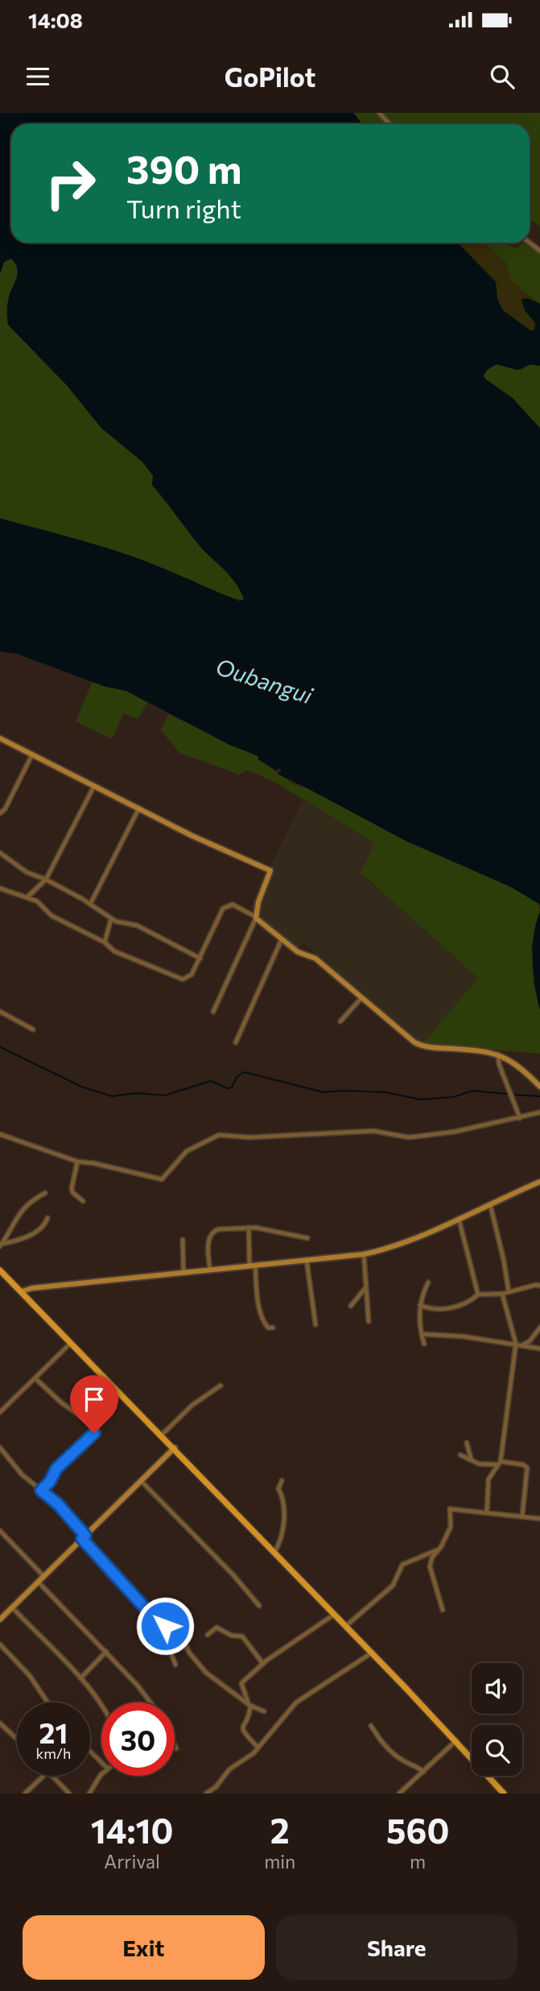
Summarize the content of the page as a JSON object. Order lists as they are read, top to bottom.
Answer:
{
  "water": ["Oubangui"],
  "page": {
    "status": "14:08",
    "header": "GoPilot",
    "turn": ["390 m", "Turn right"],
    "speed": "21 km/h",
    "limit": "30",
    "eta": [
      "14:10",
      "Arrival",
      "2",
      "min",
      "560",
      "m"
    ],
    "buttons": ["Exit", "Share"]
  }
}
